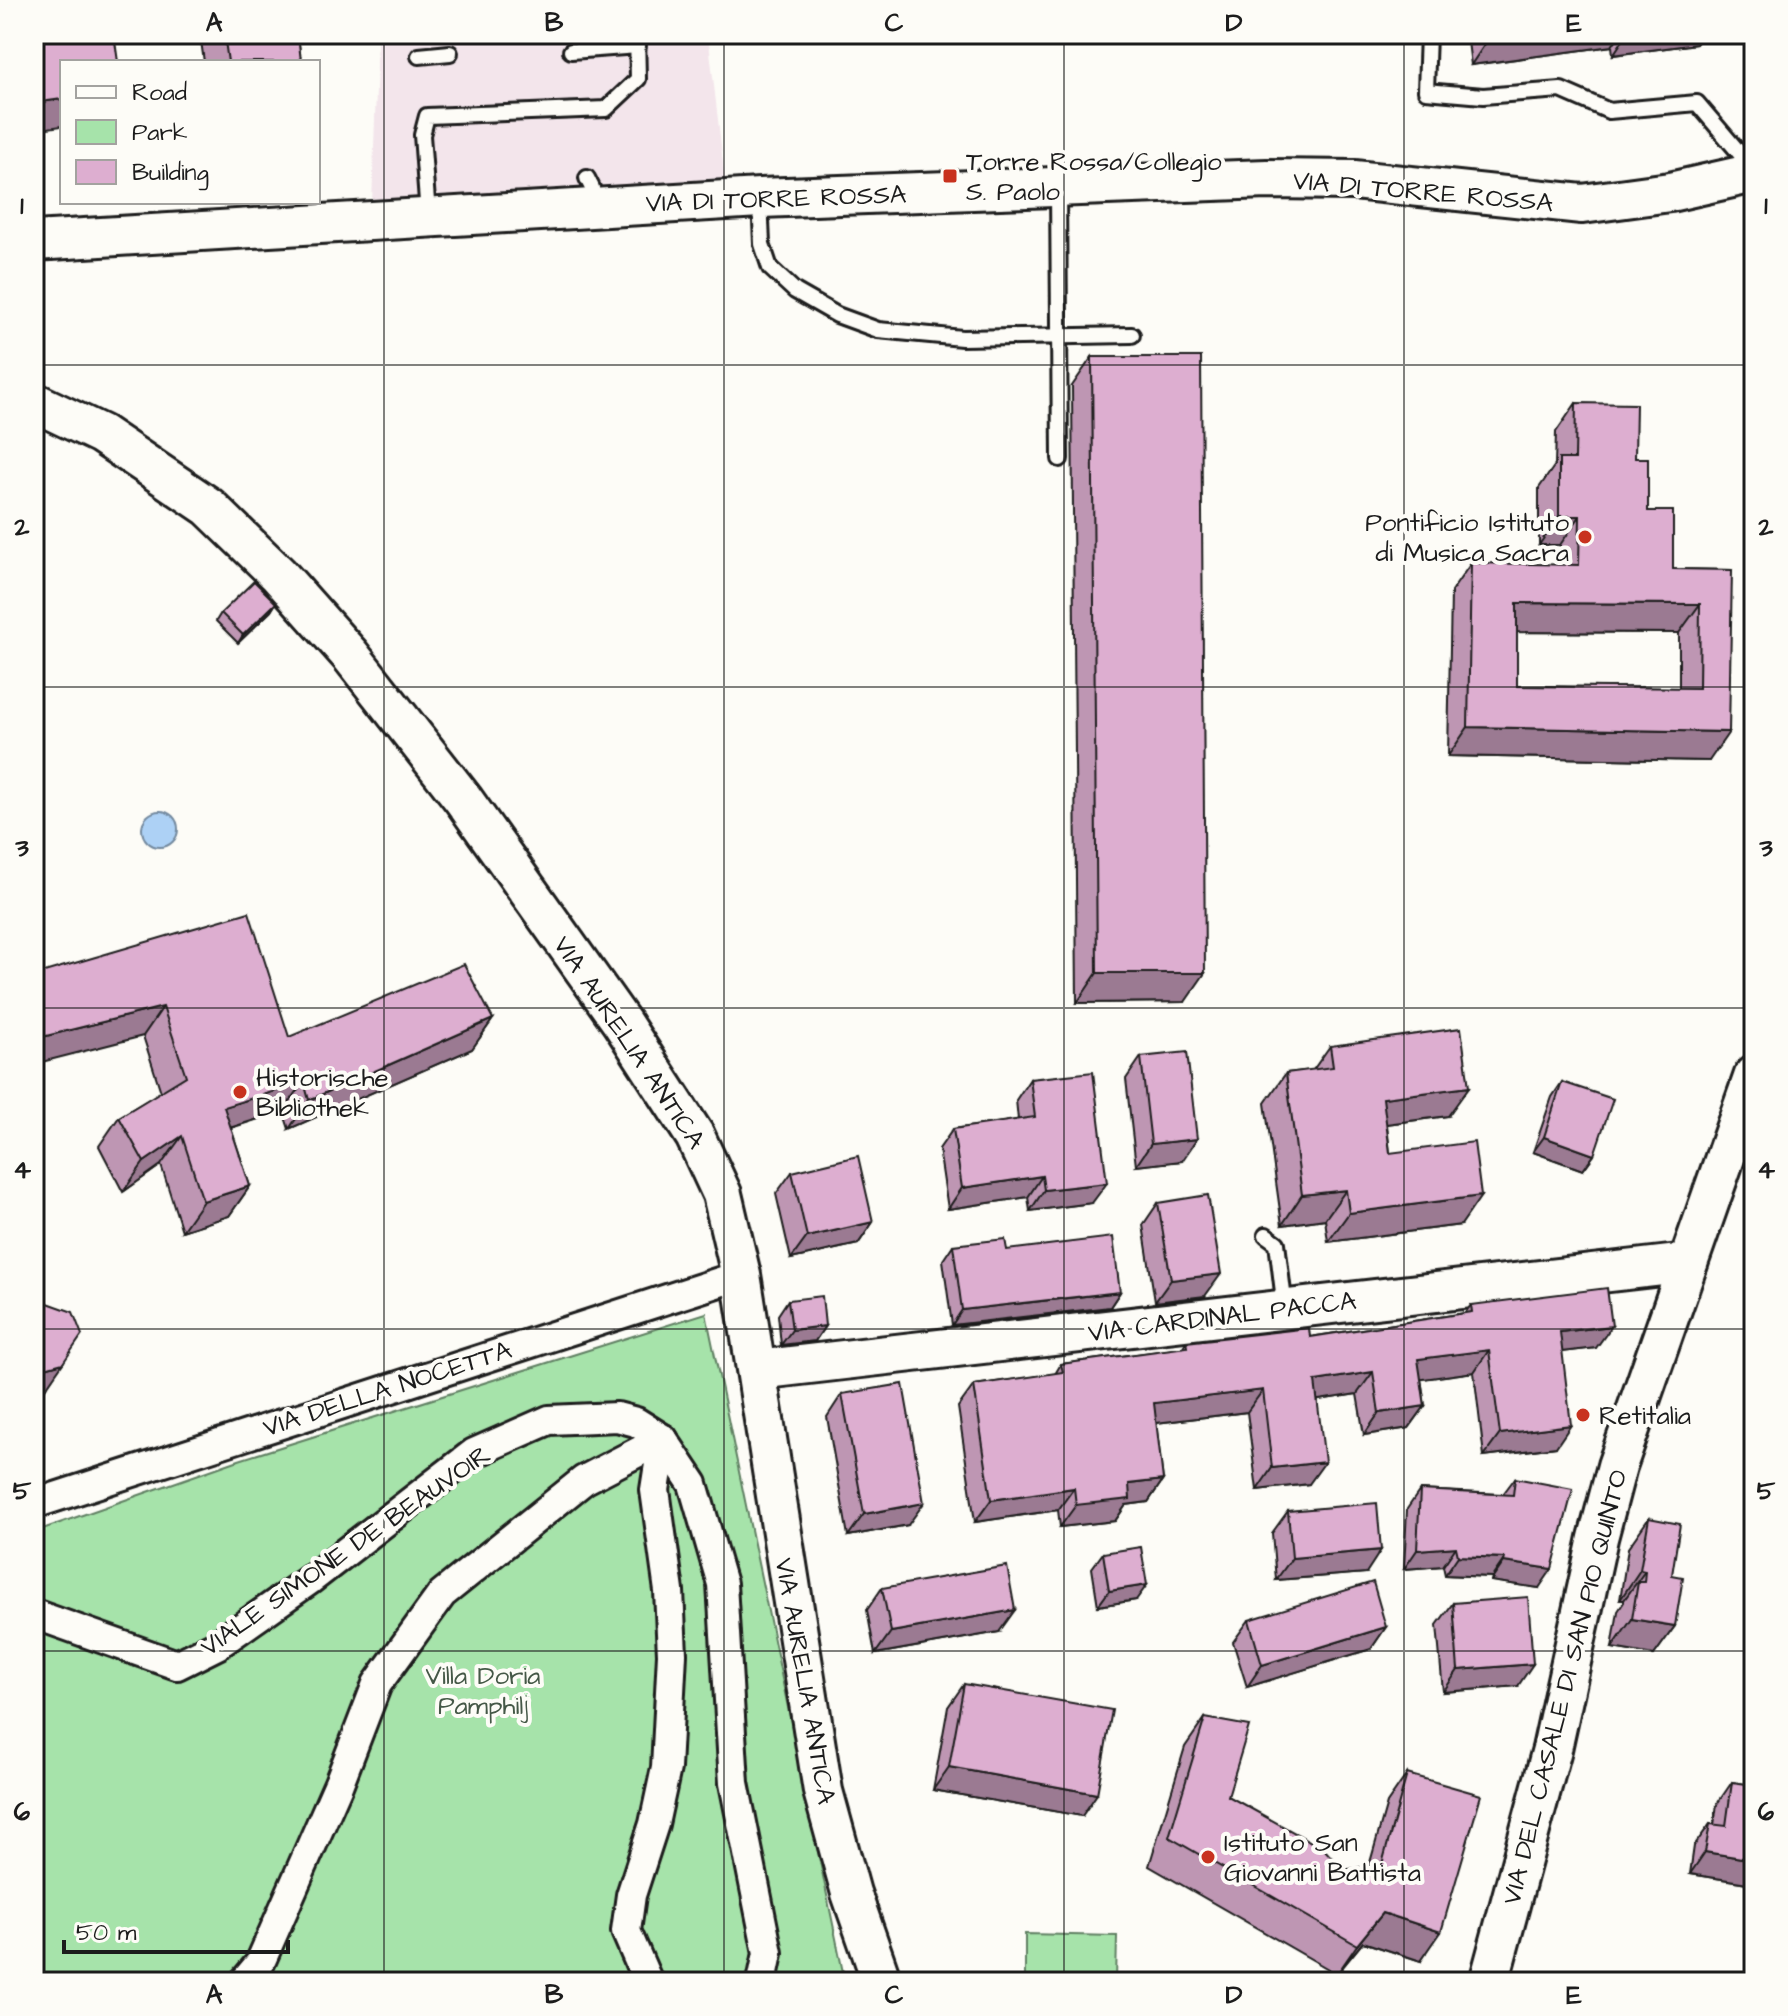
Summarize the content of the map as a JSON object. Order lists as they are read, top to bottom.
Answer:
{
  "streets": {
    "street": [
      "VIA DI TORRE ROSSA",
      "VIA AURELIA ANTICA",
      "VIA CARDINAL PACCA",
      "VIA DELLA NOCETTA",
      "VIALE SIMONE DE BEAUVOIR",
      "VIA DEL CASALE DI SAN PIO QUINTO"
    ]
  },
  "crossings": [
    ["VIA AURELIA ANTICA", "VIA CARDINAL PACCA"],
    ["VIA AURELIA ANTICA", "VIA DELLA NOCETTA"],
    ["VIA CARDINAL PACCA", "VIA DEL CASALE DI SAN PIO QUINTO"]
  ],
  "parks": ["Villa Doria Pamphilj"],
  "places": {
    "transit": ["Torre Rossa/Collegio S. Paolo"],
    "other": [
      "Pontificio Istituto di Musica Sacra",
      "Historische Bibliothek",
      "Retitalia",
      "Istituto San Giovanni Battista"
    ]
  },
  "legend": ["Road", "Park", "Building"],
  "scale_bar": "50 m",
  "grid": {
    "columns": [
      "A",
      "B",
      "C",
      "D",
      "E"
    ],
    "rows": [
      "1",
      "2",
      "3",
      "4",
      "5",
      "6"
    ]
  }
}
